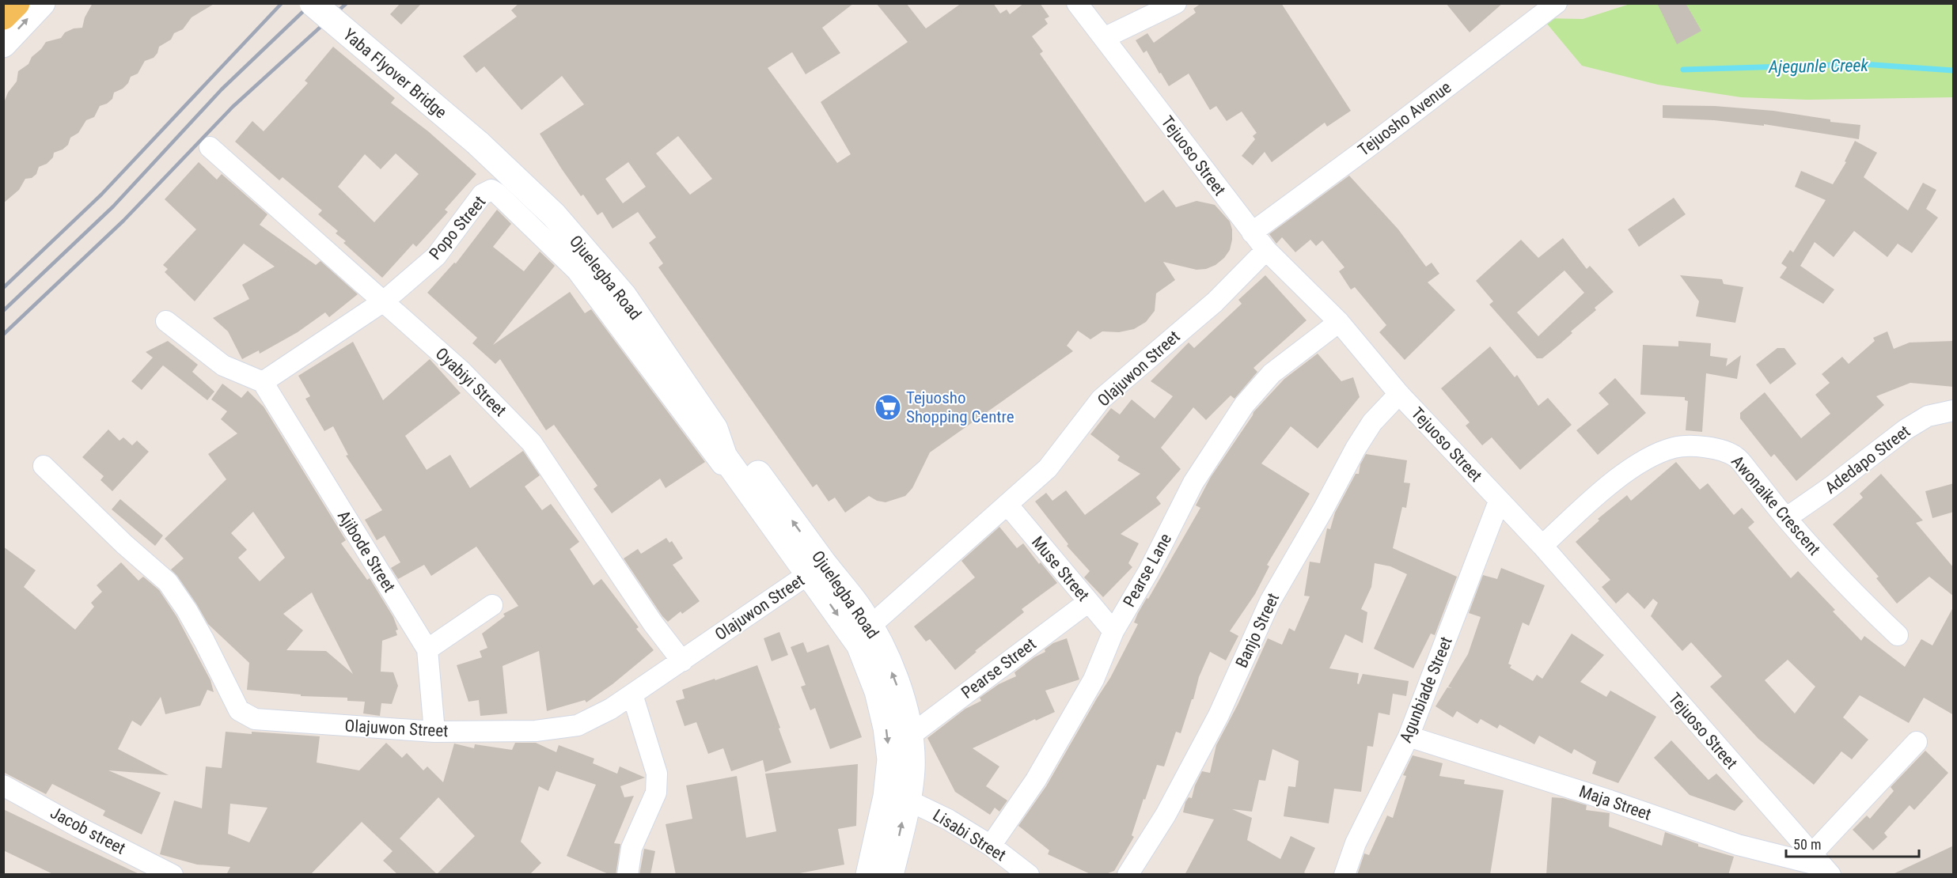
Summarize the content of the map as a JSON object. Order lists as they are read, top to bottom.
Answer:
{
  "streets": {
    "main road": ["Yaba Flyover Bridge", "Ojuelegba Road"],
    "street": [
      "Tejuosho Avenue",
      "Tejuoso Street",
      "Popo Street",
      "Olajuwon Street",
      "Oyabiyi Street",
      "Adedapo Street",
      "Awonaike Crescent",
      "Ajibode Street",
      "Muse Street",
      "Pearse Lane",
      "Banjo Street",
      "Pearse Street",
      "Agunbiade Street",
      "Maja Street",
      "Jacob street",
      "Lisabi Street"
    ]
  },
  "crossings": [
    ["Yaba Flyover Bridge", "Ojuelegba Road"],
    ["Tejuosho Avenue", "Tejuoso Street"],
    ["Tejuoso Street", "Olajuwon Street"],
    ["Tejuoso Street", "Awonaike Crescent"],
    ["Tejuoso Street", "Pearse Lane"],
    ["Tejuoso Street", "Banjo Street"],
    ["Tejuoso Street", "Agunbiade Street"],
    ["Tejuoso Street", "Maja Street"],
    ["Popo Street", "Ojuelegba Road"],
    ["Popo Street", "Oyabiyi Street"],
    ["Popo Street", "Ajibode Street"],
    ["Ojuelegba Road", "Olajuwon Street"],
    ["Ojuelegba Road", "Pearse Street"],
    ["Ojuelegba Road", "Lisabi Street"],
    ["Olajuwon Street", "Oyabiyi Street"],
    ["Olajuwon Street", "Ajibode Street"],
    ["Olajuwon Street", "Muse Street"],
    ["Adedapo Street", "Awonaike Crescent"],
    ["Muse Street", "Pearse Lane"],
    ["Muse Street", "Pearse Street"],
    ["Pearse Lane", "Lisabi Street"],
    ["Agunbiade Street", "Maja Street"]
  ],
  "water": ["Ajegunle Creek"],
  "places": {
    "supermarket": ["Tejuosho Shopping Centre"]
  },
  "scale_bar": "50 m"
}
